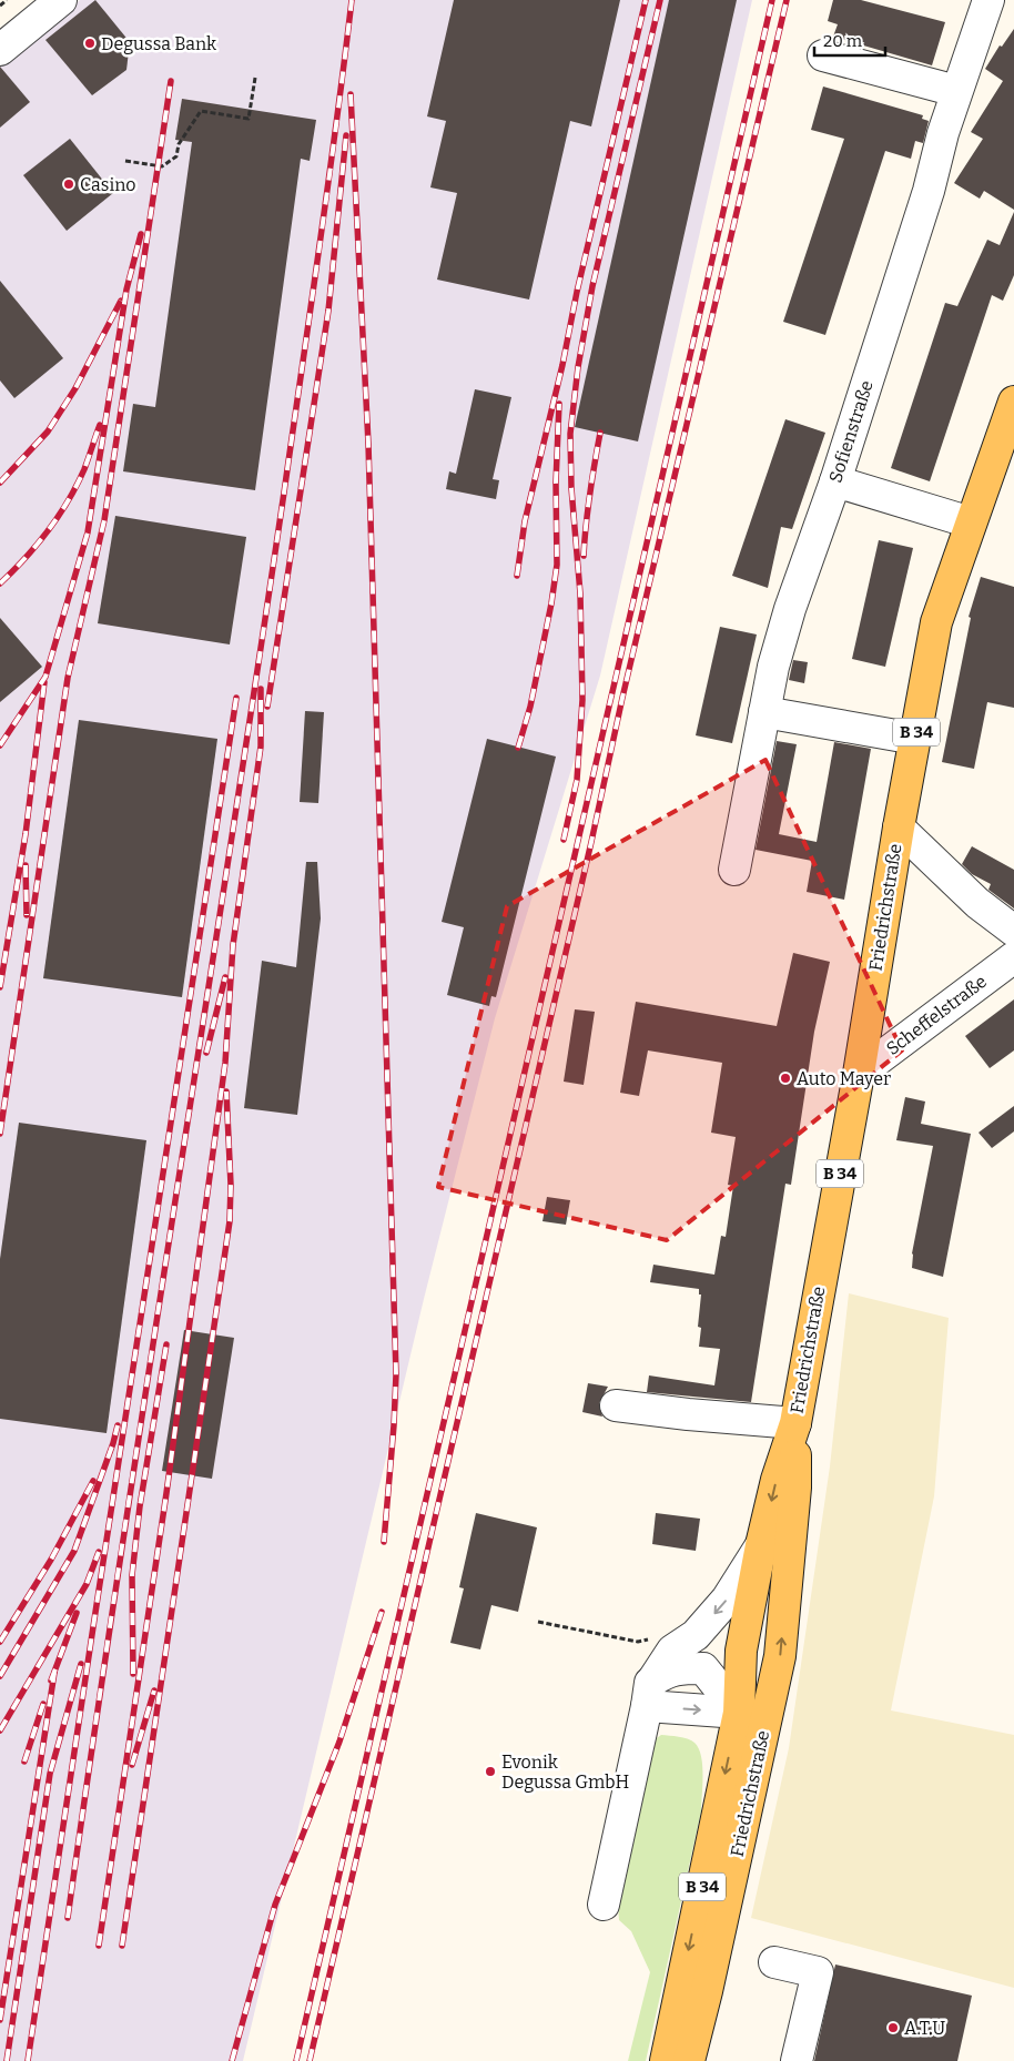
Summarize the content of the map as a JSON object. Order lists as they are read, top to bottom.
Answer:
{
  "streets": {
    "main road": ["B 34", "Friedrichstraße"],
    "street": ["Sofienstraße", "Scheffelstraße"]
  },
  "crossings": [
    ["B 34", "Friedrichstraße"],
    ["Friedrichstraße", "Scheffelstraße"]
  ],
  "places": [
    "Degussa Bank",
    "Casino",
    "Auto Mayer",
    "Evonik Degussa GmbH",
    "A.T.U"
  ],
  "scale_bar": "20 m"
}
